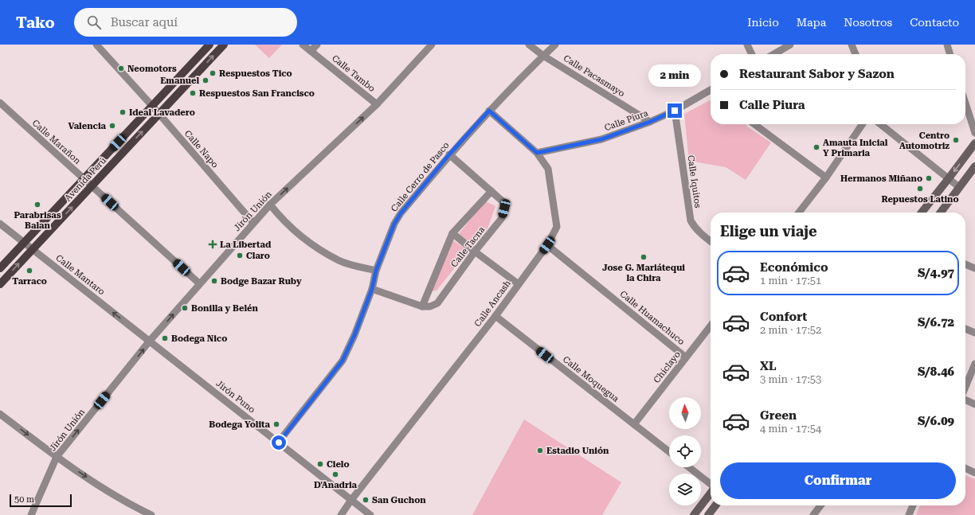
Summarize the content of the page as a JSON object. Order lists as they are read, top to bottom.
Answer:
{
  "streets": {
    "main road": ["Avenida Perú"],
    "street": [
      "Calle Tambo",
      "Calle Pacasmayo",
      "Calle Piura",
      "Calle Marañon",
      "Calle Napo",
      "Calle Cerro de Pasco",
      "Calle Iquitos",
      "Jirón Unión",
      "Calle Tacna",
      "Calle Mantaro",
      "Calle Ancash",
      "Calle Huamachuco",
      "Chiclayo",
      "Calle Moquegua",
      "Jirón Puno"
    ]
  },
  "crossings": [
    ["Calle Tambo", "Jirón Unión"],
    ["Calle Pacasmayo", "Calle Piura"],
    ["Calle Pacasmayo", "Calle Cerro de Pasco"],
    ["Calle Piura", "Calle Iquitos"],
    ["Calle Piura", "Calle Ancash"],
    ["Calle Marañon", "Avenida Perú"],
    ["Calle Marañon", "Jirón Unión"],
    ["Calle Napo", "Avenida Perú"],
    ["Calle Napo", "Jirón Unión"],
    ["Calle Cerro de Pasco", "Calle Tacna"],
    ["Calle Cerro de Pasco", "Calle Ancash"],
    ["Calle Cerro de Pasco", "Jirón Puno"],
    ["Avenida Perú", "Calle Mantaro"],
    ["Jirón Unión", "Calle Mantaro"],
    ["Jirón Unión", "Jirón Puno"],
    ["Calle Mantaro", "Jirón Puno"],
    ["Calle Ancash", "Calle Huamachuco"],
    ["Calle Ancash", "Calle Moquegua"],
    ["Calle Ancash", "Jirón Puno"],
    ["Calle Huamachuco", "Chiclayo"],
    ["Chiclayo", "Calle Moquegua"]
  ],
  "one_way": ["Jirón Unión", "Calle Mantaro"],
  "places": {
    "other": [
      "Neomotors",
      "Respuestos Tico",
      "Emanuel",
      "Respuestos San Francisco",
      "Ideal Lavadero",
      "Valencia",
      "Centro Automotriz",
      "Amauta Inicial Y Primaria",
      "Hermanos Miñano",
      "Repuestos Latino",
      "Parabrisas Balan",
      "Claro",
      "Jose G. Mariátequi la Chira",
      "Tarraco",
      "Bodge Bazar Ruby",
      "Bonilla y Belén",
      "Bodega Nico",
      "Bodega Yolita",
      "Estadio Unión",
      "Cielo",
      "D'Anadria",
      "San Guchon"
    ],
    "health": ["La Libertad"]
  },
  "scale_bar": "50 m",
  "north": "top",
  "page": {
    "header": "Tako",
    "search": "Buscar aquí",
    "nav": [
      "Inicio",
      "Mapa",
      "Nosotros",
      "Contacto"
    ],
    "banner": ["Restaurant Sabor y Sazon", "Calle Piura"],
    "bubble": "2 min",
    "heading": "Elige un viaje",
    "list": [
      {
        "name": "Económico",
        "note": "1 min · 17:51",
        "value": "S/4.97"
      },
      {
        "name": "Confort",
        "note": "2 min · 17:52",
        "value": "S/6.72"
      },
      {
        "name": "XL",
        "note": "3 min · 17:53",
        "value": "S/8.46"
      },
      {
        "name": "Green",
        "note": "4 min · 17:54",
        "value": "S/6.09"
      }
    ],
    "buttons": "Confirmar",
    "scale": "50 m"
  }
}
